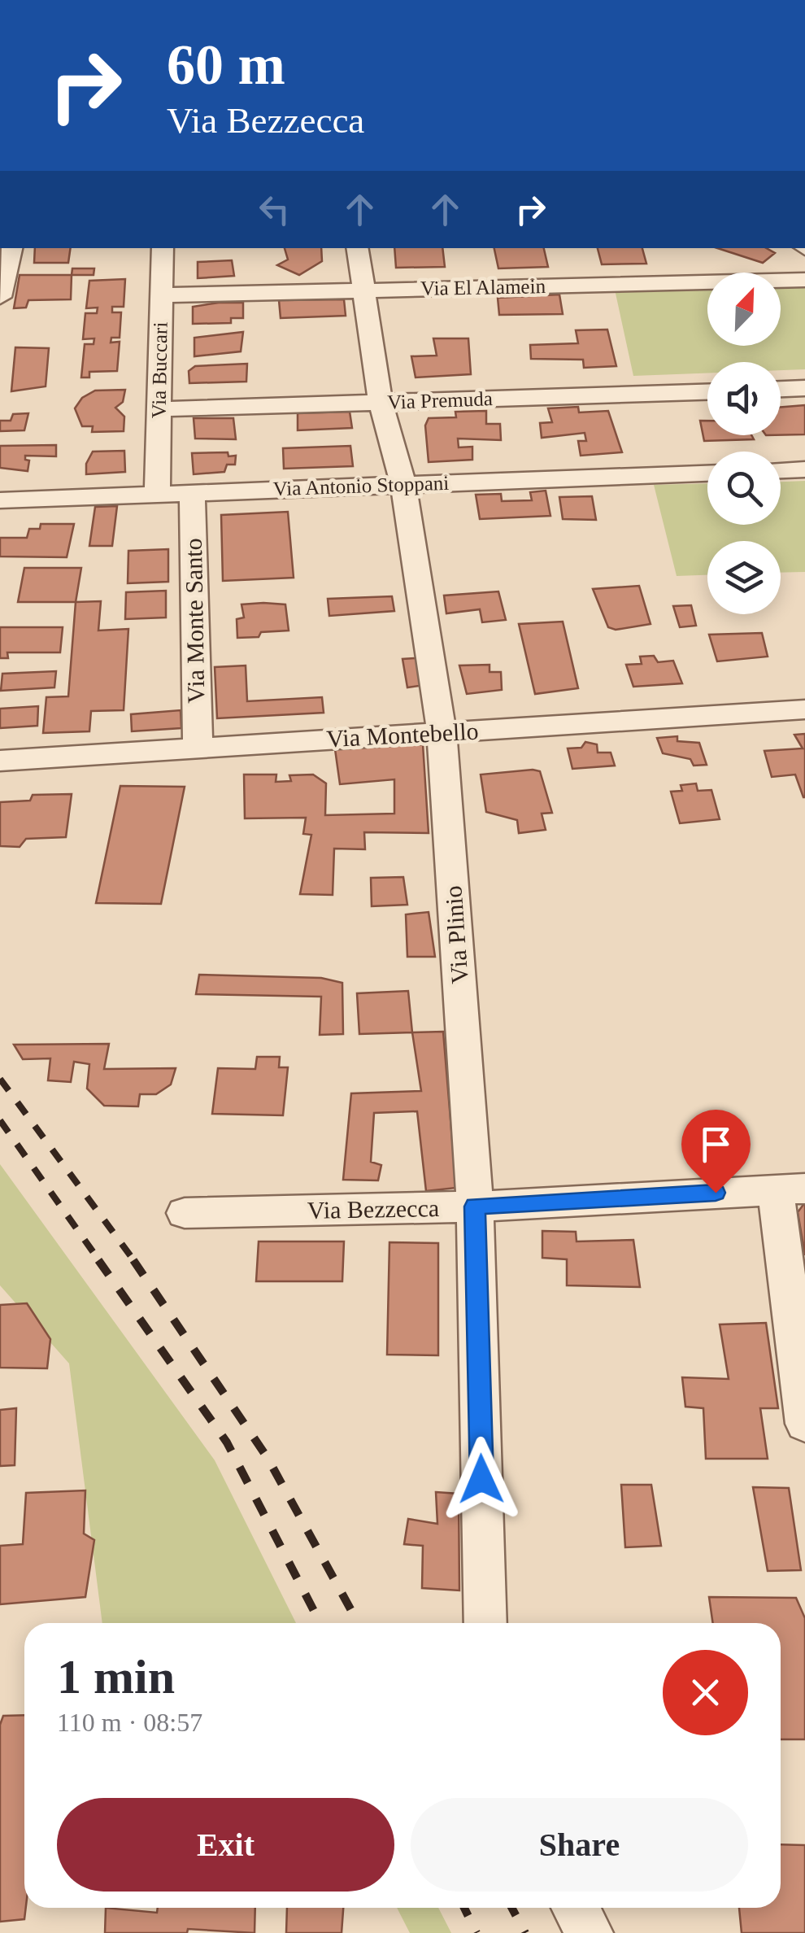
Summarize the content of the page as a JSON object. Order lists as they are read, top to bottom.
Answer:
{
  "streets": {
    "street": [
      "Via El Alamein",
      "Via Buccari",
      "Via Premuda",
      "Via Antonio Stoppani",
      "Via Monte Santo",
      "Via Montebello",
      "Via Plinio",
      "Via Bezzecca"
    ]
  },
  "crossings": [
    ["Via El Alamein", "Via Buccari"],
    ["Via El Alamein", "Via Plinio"],
    ["Via Buccari", "Via Premuda"],
    ["Via Buccari", "Via Antonio Stoppani"],
    ["Via Premuda", "Via Plinio"],
    ["Via Antonio Stoppani", "Via Monte Santo"],
    ["Via Antonio Stoppani", "Via Plinio"],
    ["Via Monte Santo", "Via Montebello"],
    ["Via Montebello", "Via Plinio"],
    ["Via Plinio", "Via Bezzecca"]
  ],
  "north": "top right",
  "page": {
    "turn": ["60 m", "Via Bezzecca"],
    "heading": ["1 min", "110 m · 08:57"],
    "buttons": ["Exit", "Share"]
  }
}
